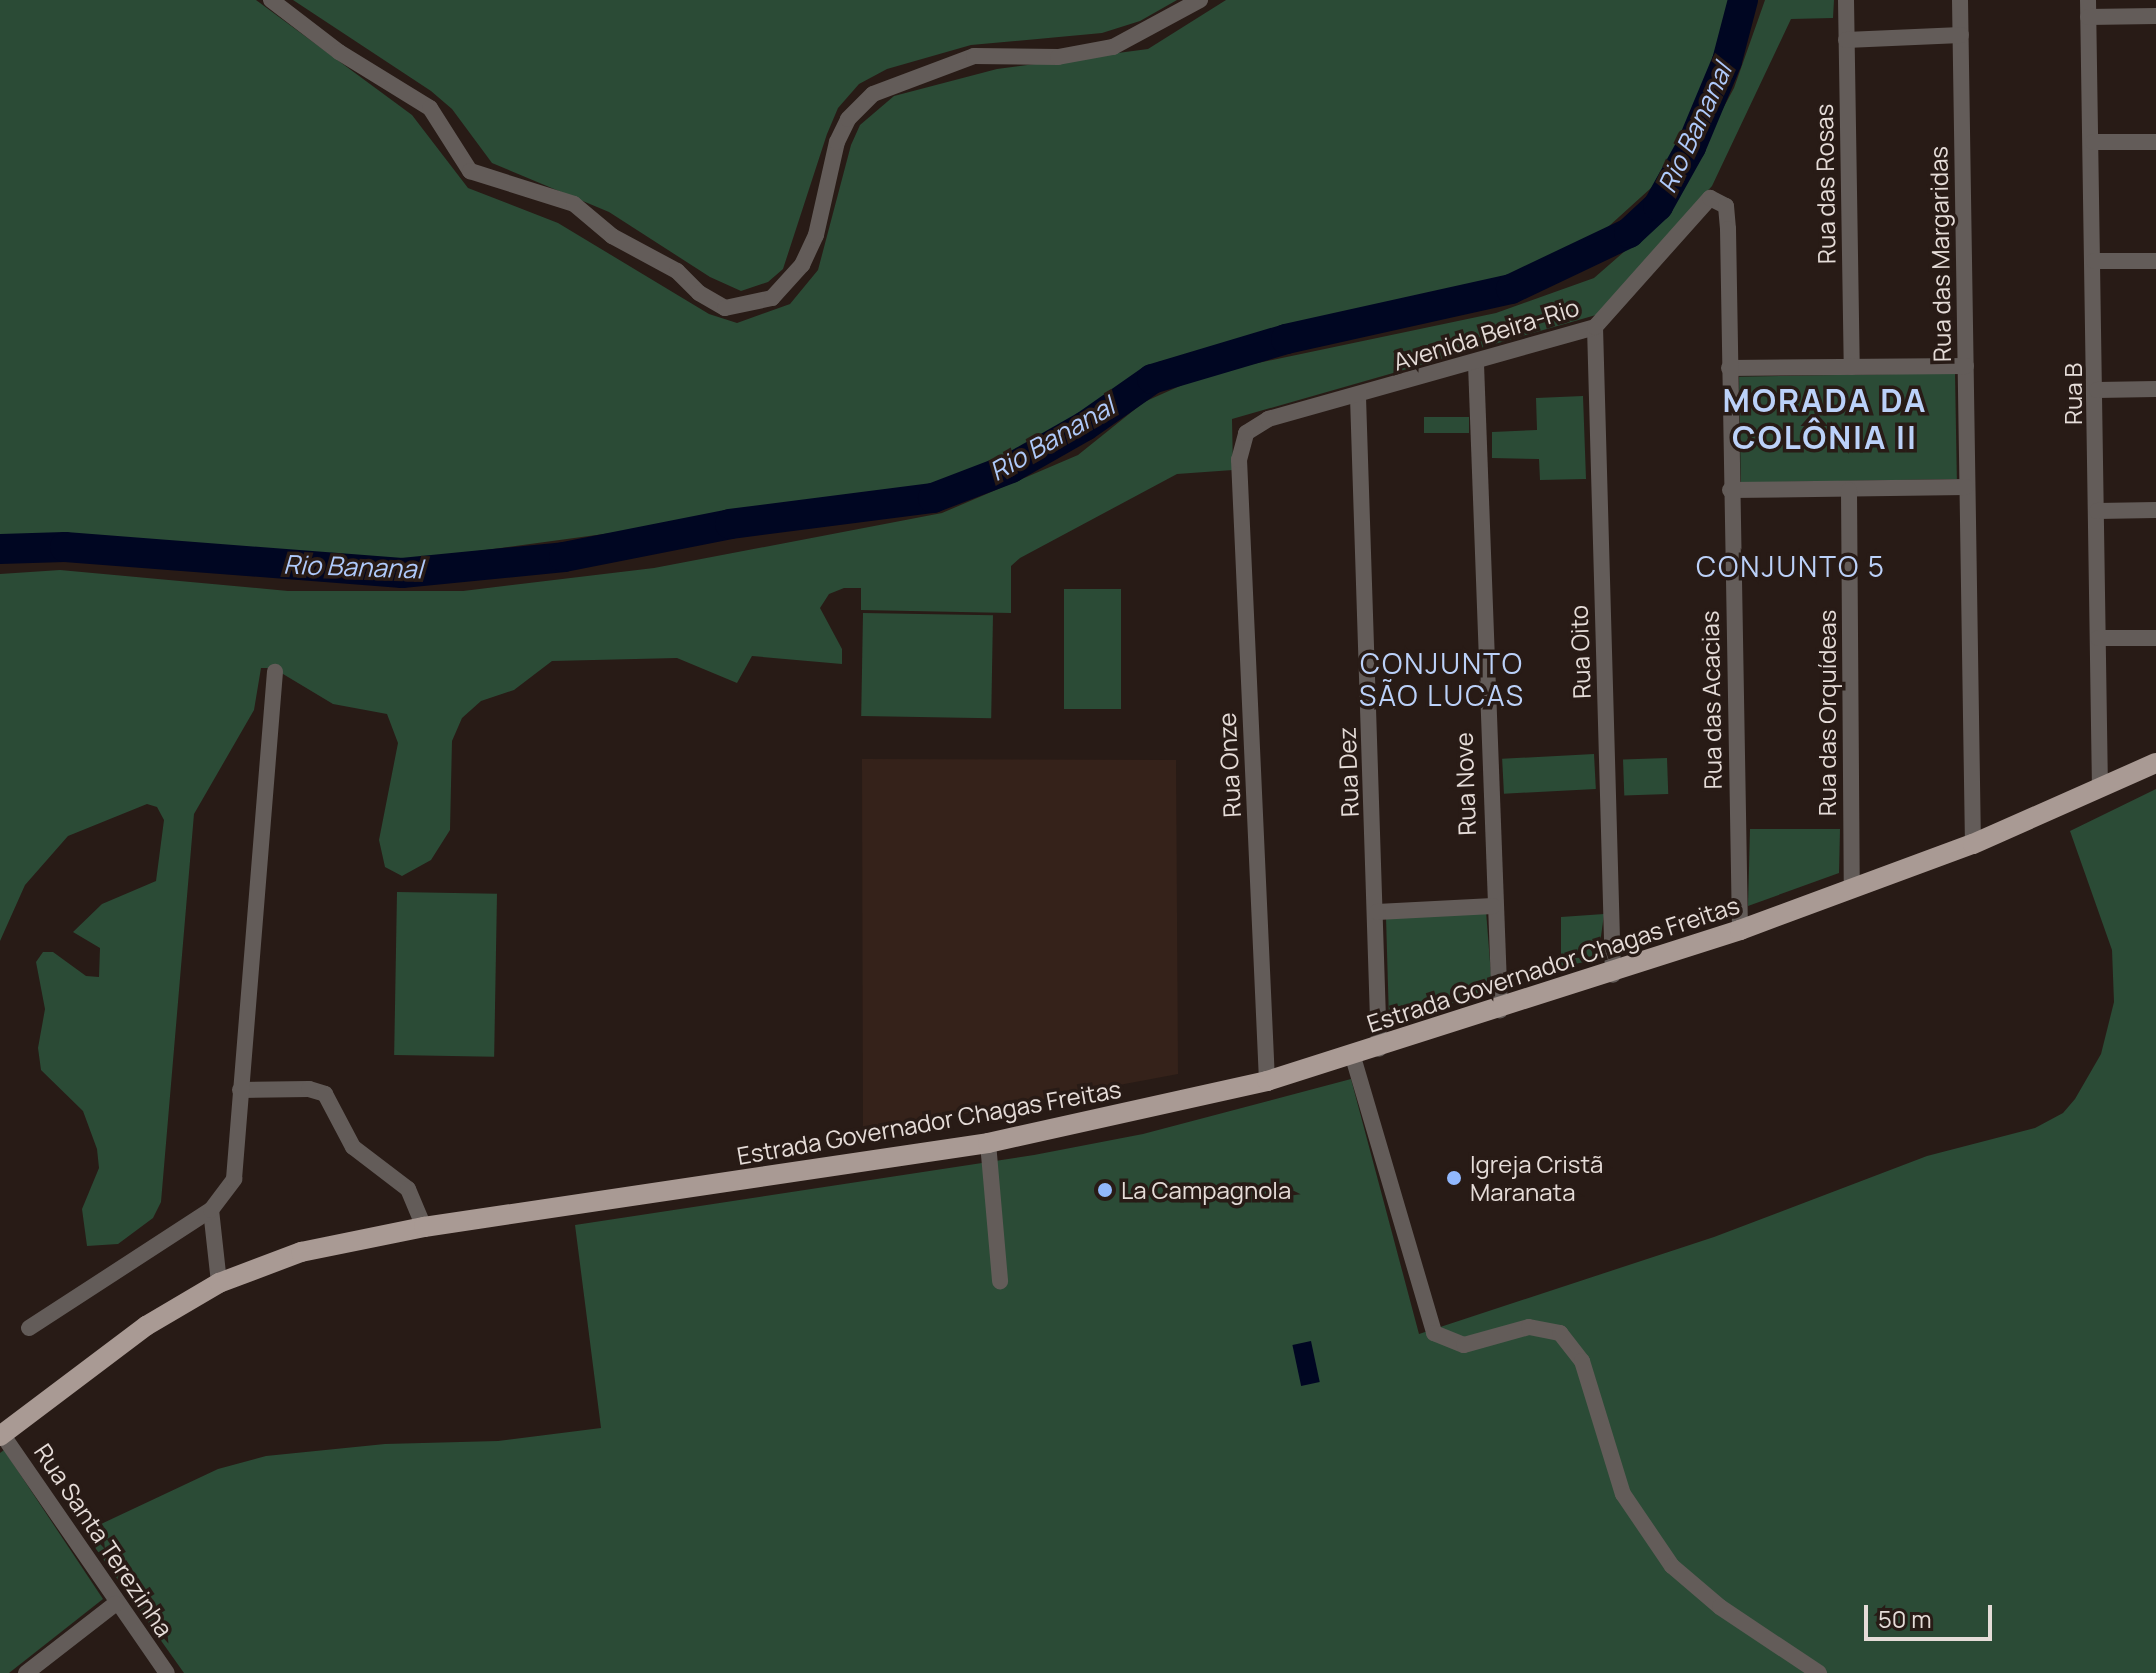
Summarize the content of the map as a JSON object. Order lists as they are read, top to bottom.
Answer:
{
  "streets": {
    "main road": ["Estrada Governador Chagas Freitas"],
    "street": [
      "Rua das Rosas",
      "Rua das Margaridas",
      "Avenida Beira-Rio",
      "Rua B",
      "Rua Oito",
      "Rua das Acacias",
      "Rua das Orquídeas",
      "Rua Onze",
      "Rua Dez",
      "Rua Nove",
      "Rua Santa Terezinha"
    ]
  },
  "crossings": [
    ["Rua das Margaridas", "Estrada Governador Chagas Freitas"],
    ["Avenida Beira-Rio", "Rua Oito"],
    ["Avenida Beira-Rio", "Rua das Acacias"],
    ["Avenida Beira-Rio", "Rua Onze"],
    ["Avenida Beira-Rio", "Rua Dez"],
    ["Avenida Beira-Rio", "Rua Nove"],
    ["Rua B", "Estrada Governador Chagas Freitas"],
    ["Rua Oito", "Estrada Governador Chagas Freitas"],
    ["Rua das Acacias", "Estrada Governador Chagas Freitas"],
    ["Rua das Orquídeas", "Estrada Governador Chagas Freitas"],
    ["Rua Onze", "Estrada Governador Chagas Freitas"],
    ["Rua Dez", "Estrada Governador Chagas Freitas"],
    ["Rua Nove", "Estrada Governador Chagas Freitas"],
    ["Estrada Governador Chagas Freitas", "Rua Santa Terezinha"]
  ],
  "districts": ["MORADA DA COLÔNIA II", "CONJUNTO 5", "CONJUNTO SÃO LUCAS"],
  "water": ["Rio Bananal"],
  "places": ["Igreja Cristã Maranata", "La Campagnola"],
  "scale_bar": "50 m"
}
